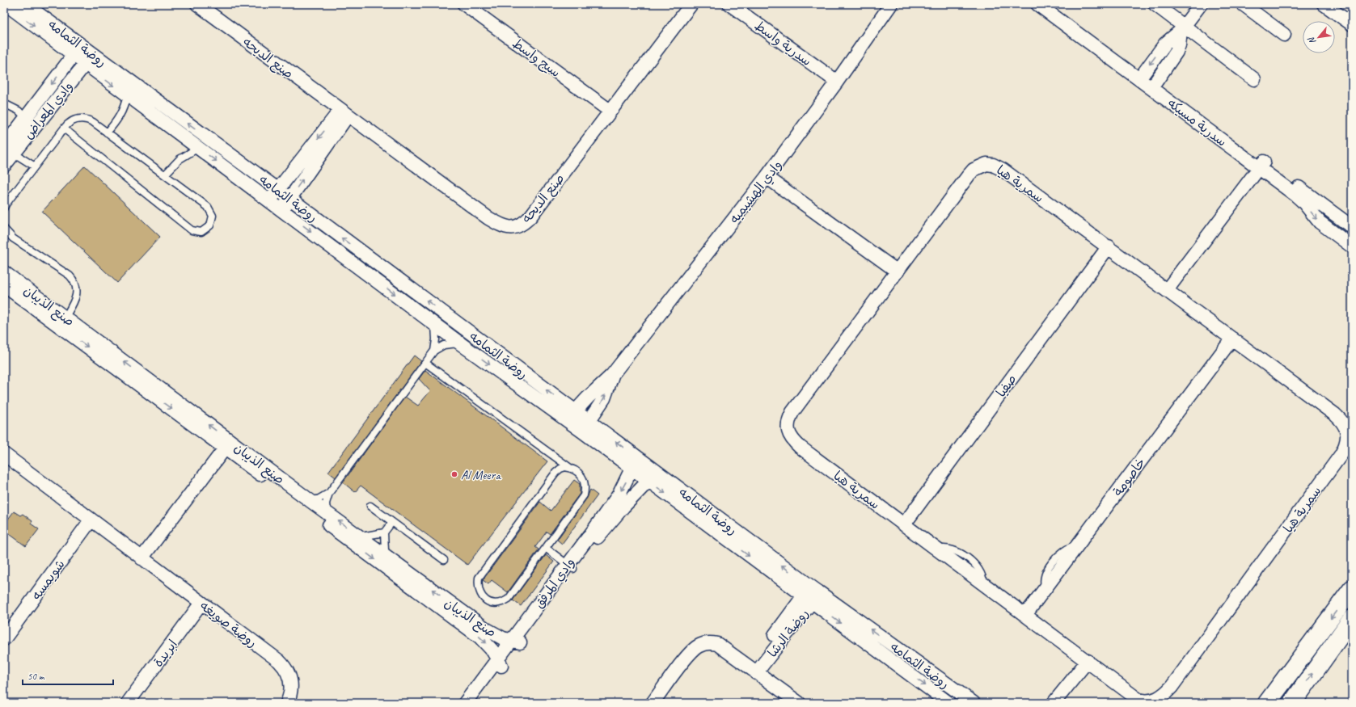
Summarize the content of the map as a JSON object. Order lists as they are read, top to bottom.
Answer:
{
  "streets": {
    "street": [
      "روضة الثمامه",
      "سدرية واسط",
      "صنع الديحه",
      "سيج واسط",
      "وادي المعراض",
      "سدرية مسيكه",
      "سمرية هيا",
      "وادي الهشيميه",
      "صنع الذيبان",
      "صفيا",
      "خاصومة",
      "شويمسه",
      "وادي المرفق",
      "روضة صويغه",
      "روضة الرشا",
      "ابريدة"
    ]
  },
  "crossings": [
    ["روضة الثمامه", "وادي المعراض"],
    ["روضة الثمامه", "وادي الهشيميه"],
    ["روضة الثمامه", "وادي المرفق"],
    ["روضة الثمامه", "روضة الرشا"],
    ["سدرية واسط", "وادي الهشيميه"],
    ["صنع الديحه", "سيج واسط"],
    ["سمرية هيا", "صفيا"],
    ["سمرية هيا", "خاصومة"],
    ["صنع الذيبان", "وادي المرفق"],
    ["شويمسه", "روضة صويغه"],
    ["روضة صويغه", "ابريدة"]
  ],
  "places": ["Al Meera"],
  "scale_bar": "50 m",
  "north": "bottom left"
}
